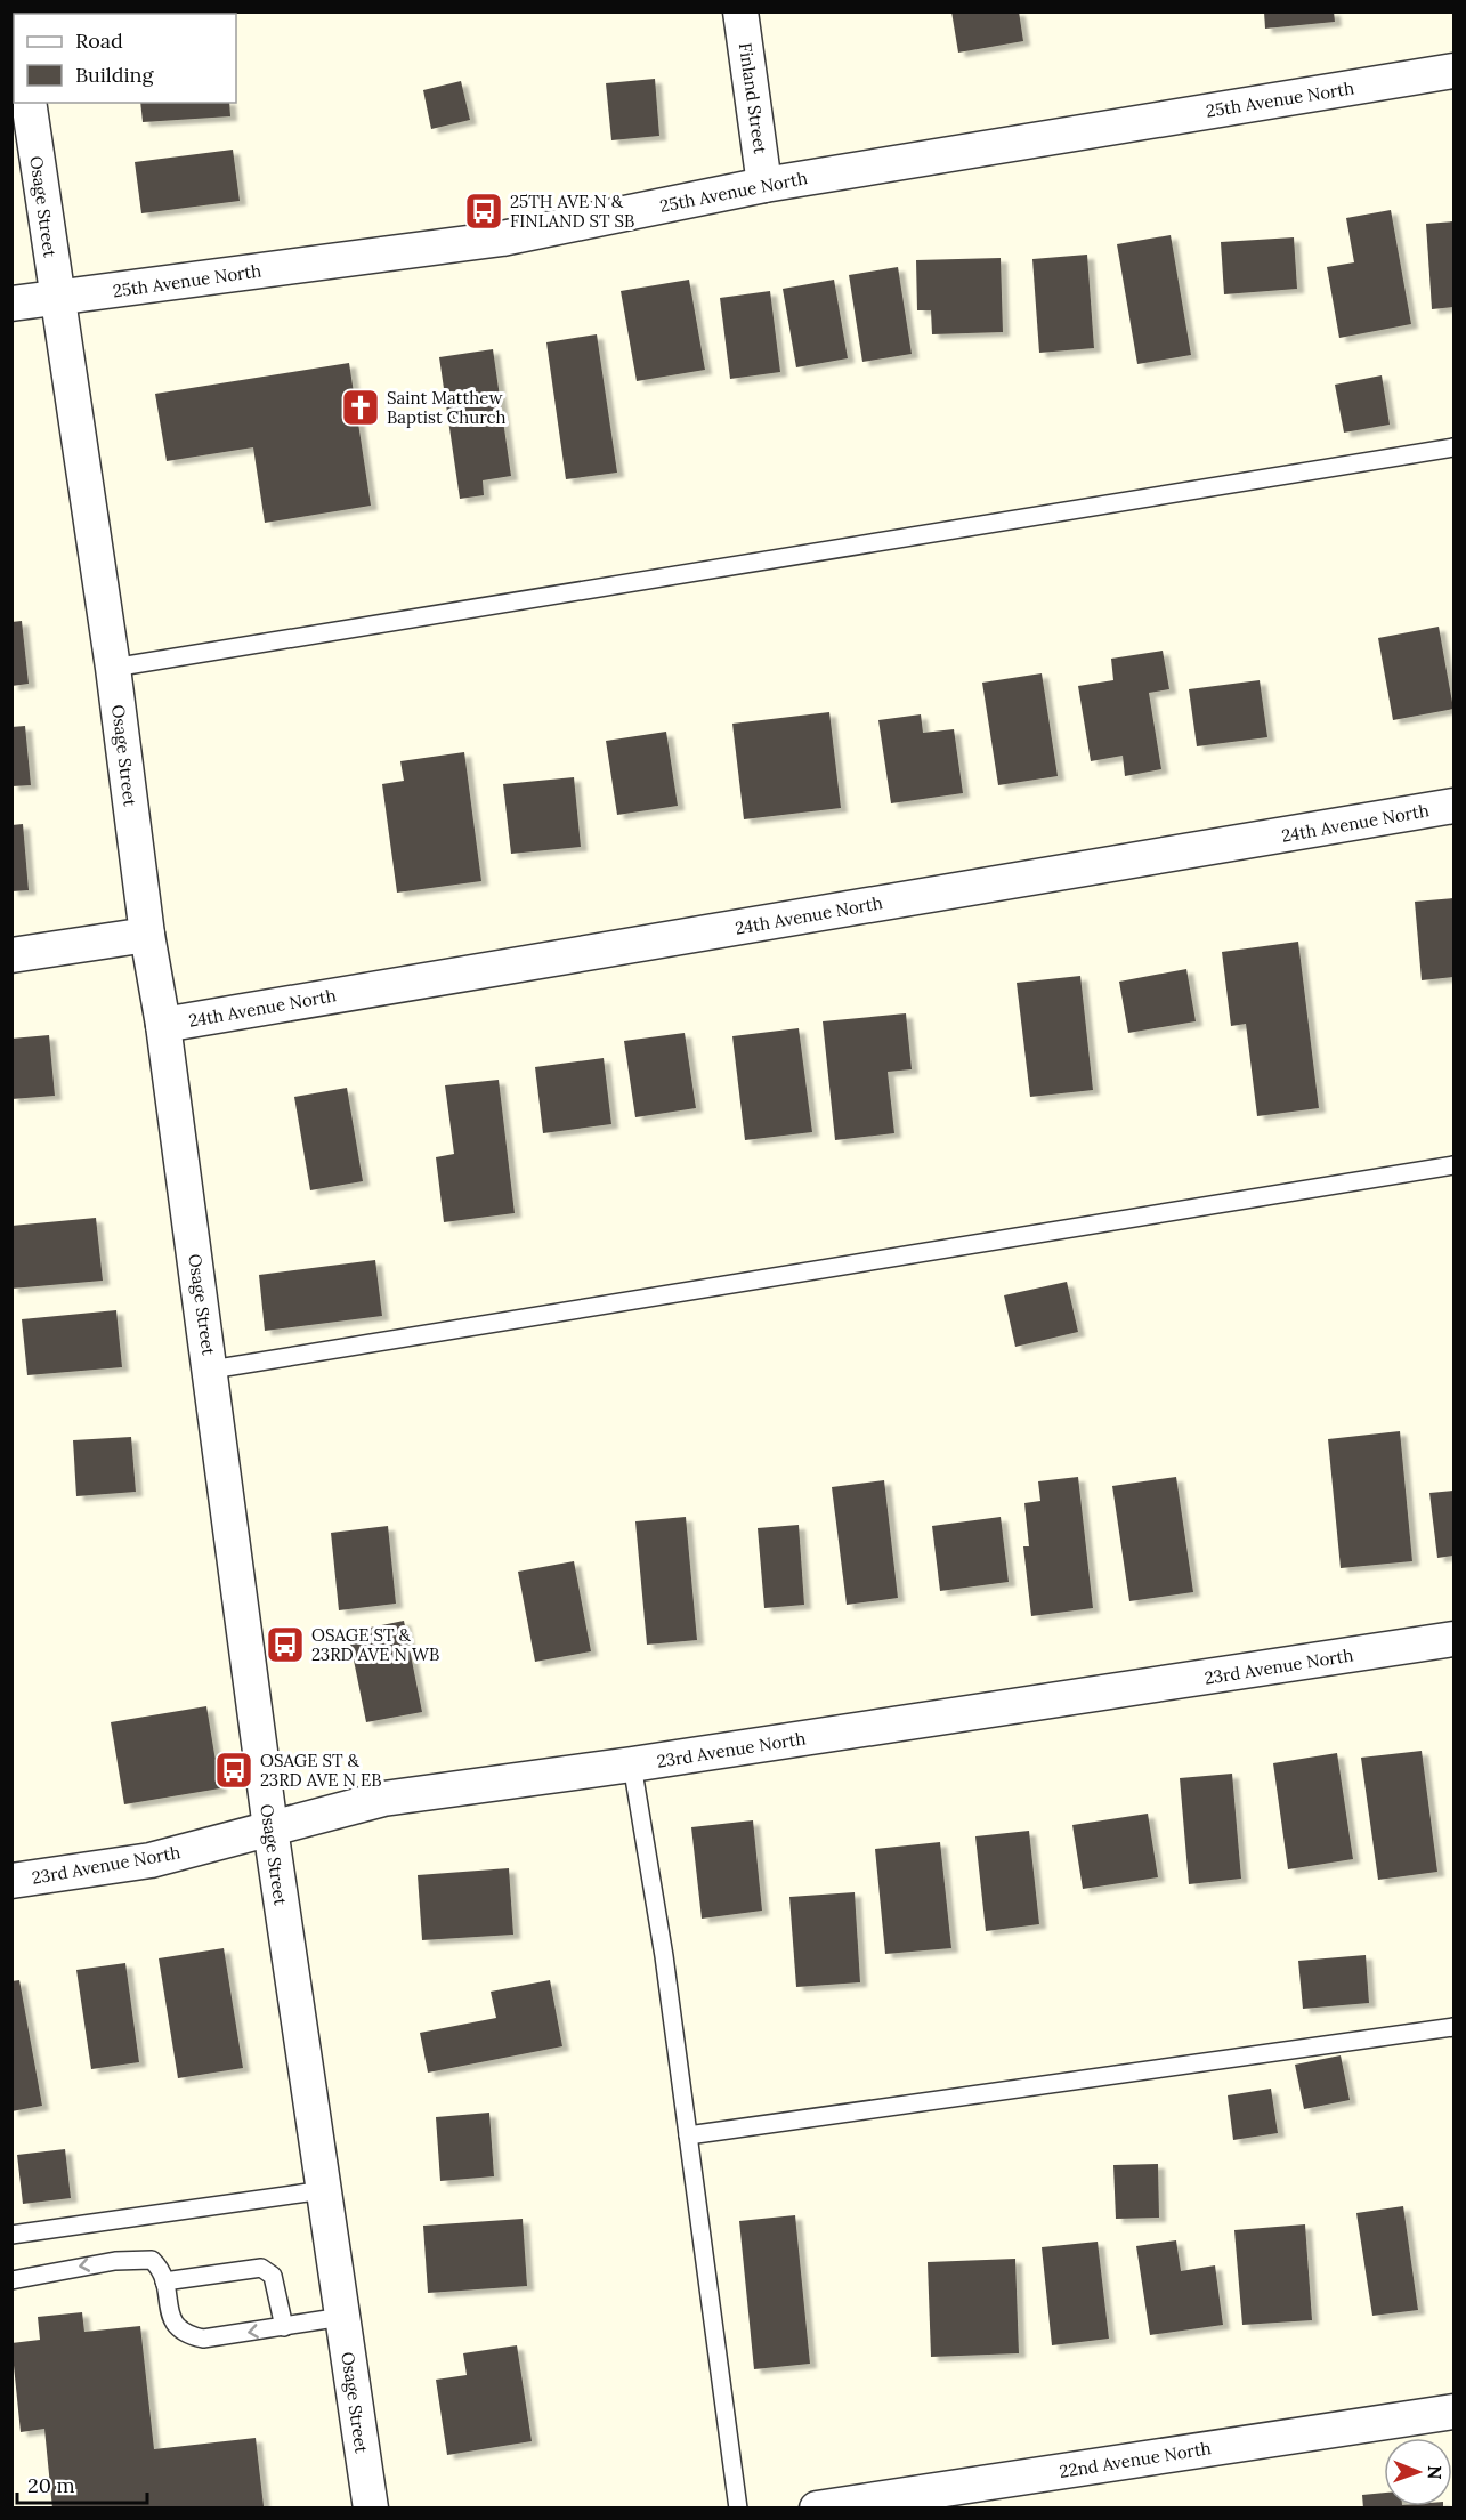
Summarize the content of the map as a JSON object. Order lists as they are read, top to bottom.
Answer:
{
  "streets": {
    "street": [
      "Finland Street",
      "25th Avenue North",
      "Osage Street",
      "24th Avenue North",
      "23rd Avenue North",
      "22nd Avenue North"
    ]
  },
  "crossings": [
    ["Finland Street", "25th Avenue North"],
    ["25th Avenue North", "Osage Street"],
    ["Osage Street", "24th Avenue North"],
    ["Osage Street", "23rd Avenue North"]
  ],
  "places": {
    "bus stop": ["25TH AVE N & FINLAND ST SB", "OSAGE ST & 23RD AVE N WB", "OSAGE ST & 23RD AVE N EB"],
    "church": ["Saint Matthew Baptist Church"]
  },
  "legend": ["Road", "Building"],
  "scale_bar": "20 m",
  "north": "right"
}
